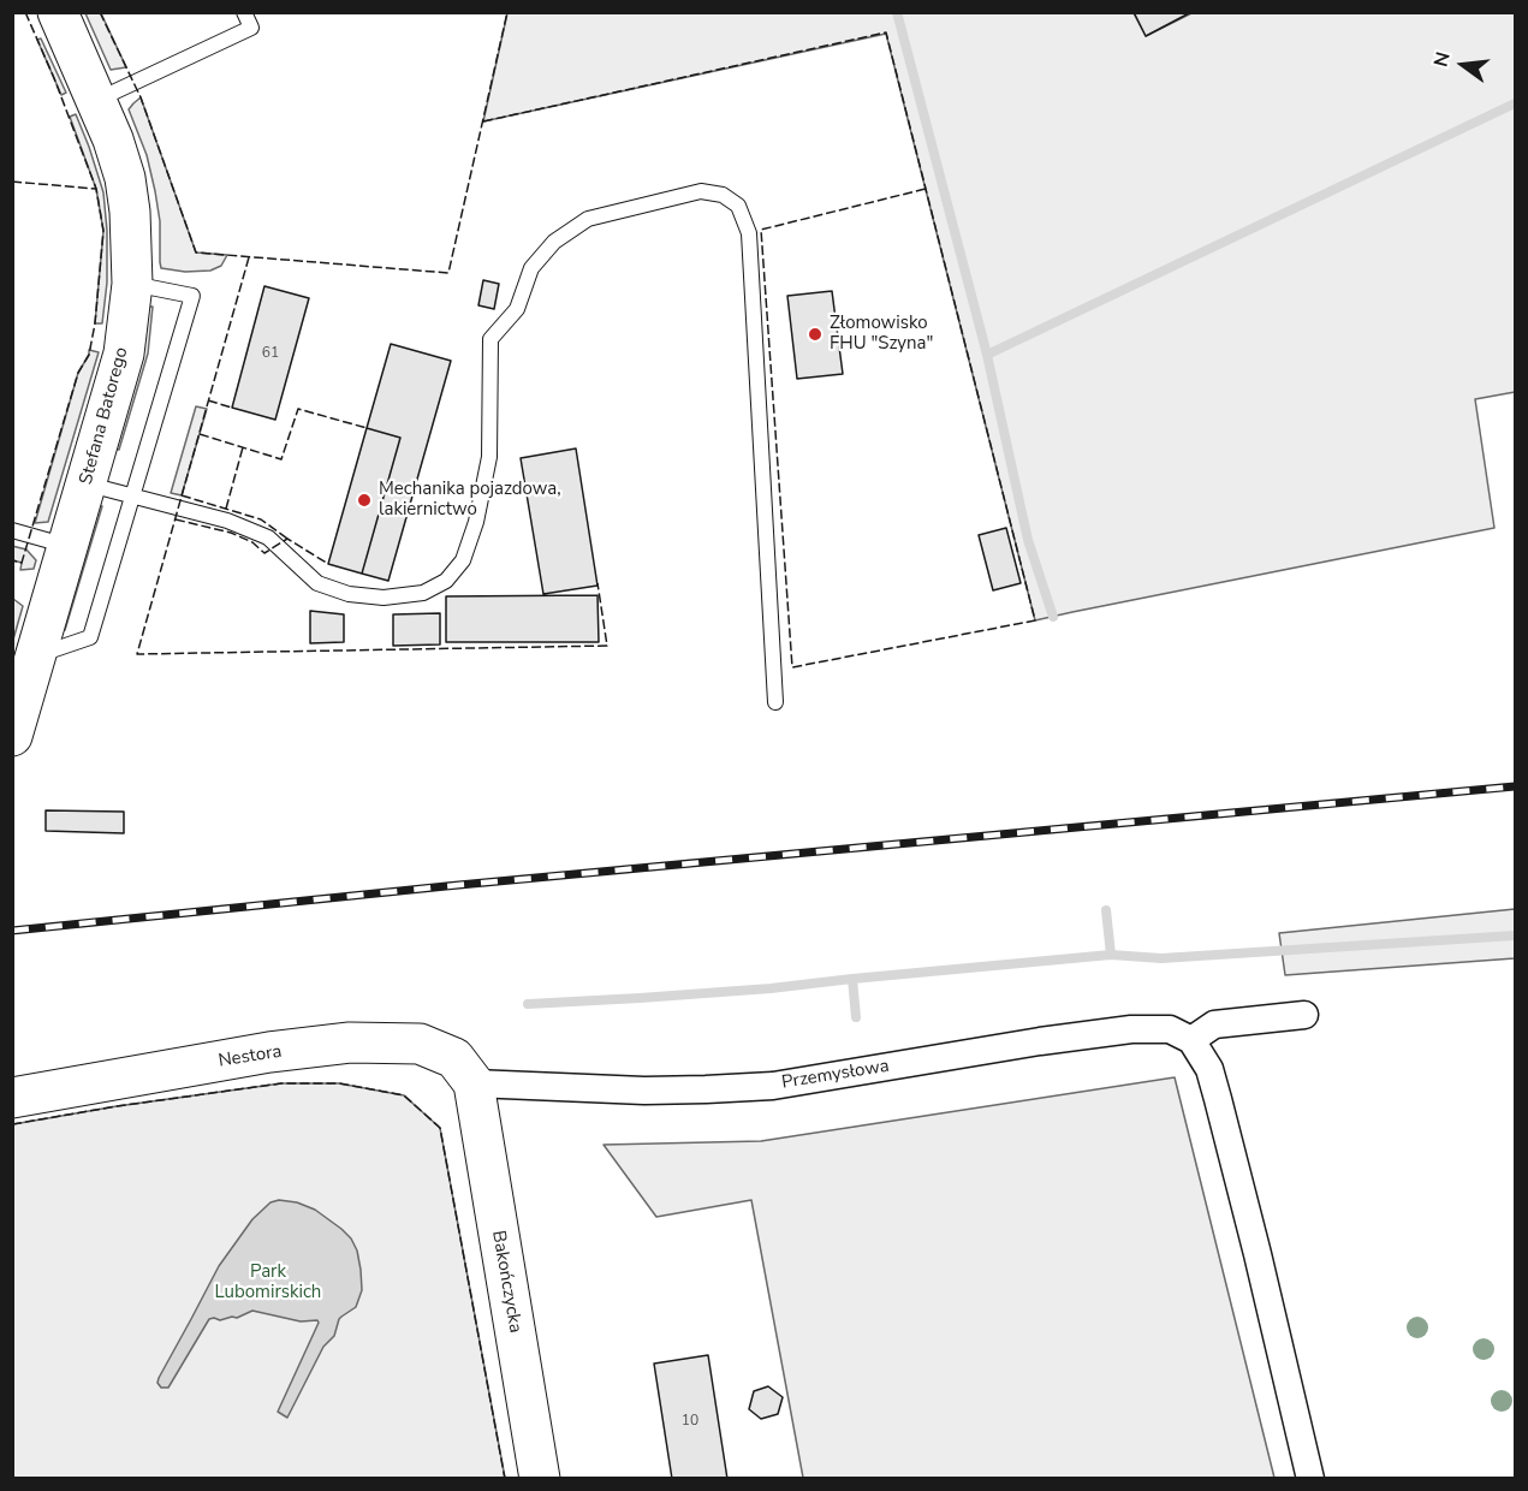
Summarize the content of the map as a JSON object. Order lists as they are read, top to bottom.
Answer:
{
  "streets": {
    "street": [
      "Stefana Batorego",
      "Nestora",
      "Przemysłowa",
      "Bakończycka"
    ]
  },
  "crossings": [
    ["Nestora", "Przemysłowa"],
    ["Nestora", "Bakończycka"],
    ["Przemysłowa", "Bakończycka"]
  ],
  "parks": ["Park Lubomirskich"],
  "places": ["Złomowisko FHU \"Szyna\"", "Mechanika pojazdowa, lakiernictwo"],
  "house_numbers": ["61", "10"],
  "north": "left"
}
